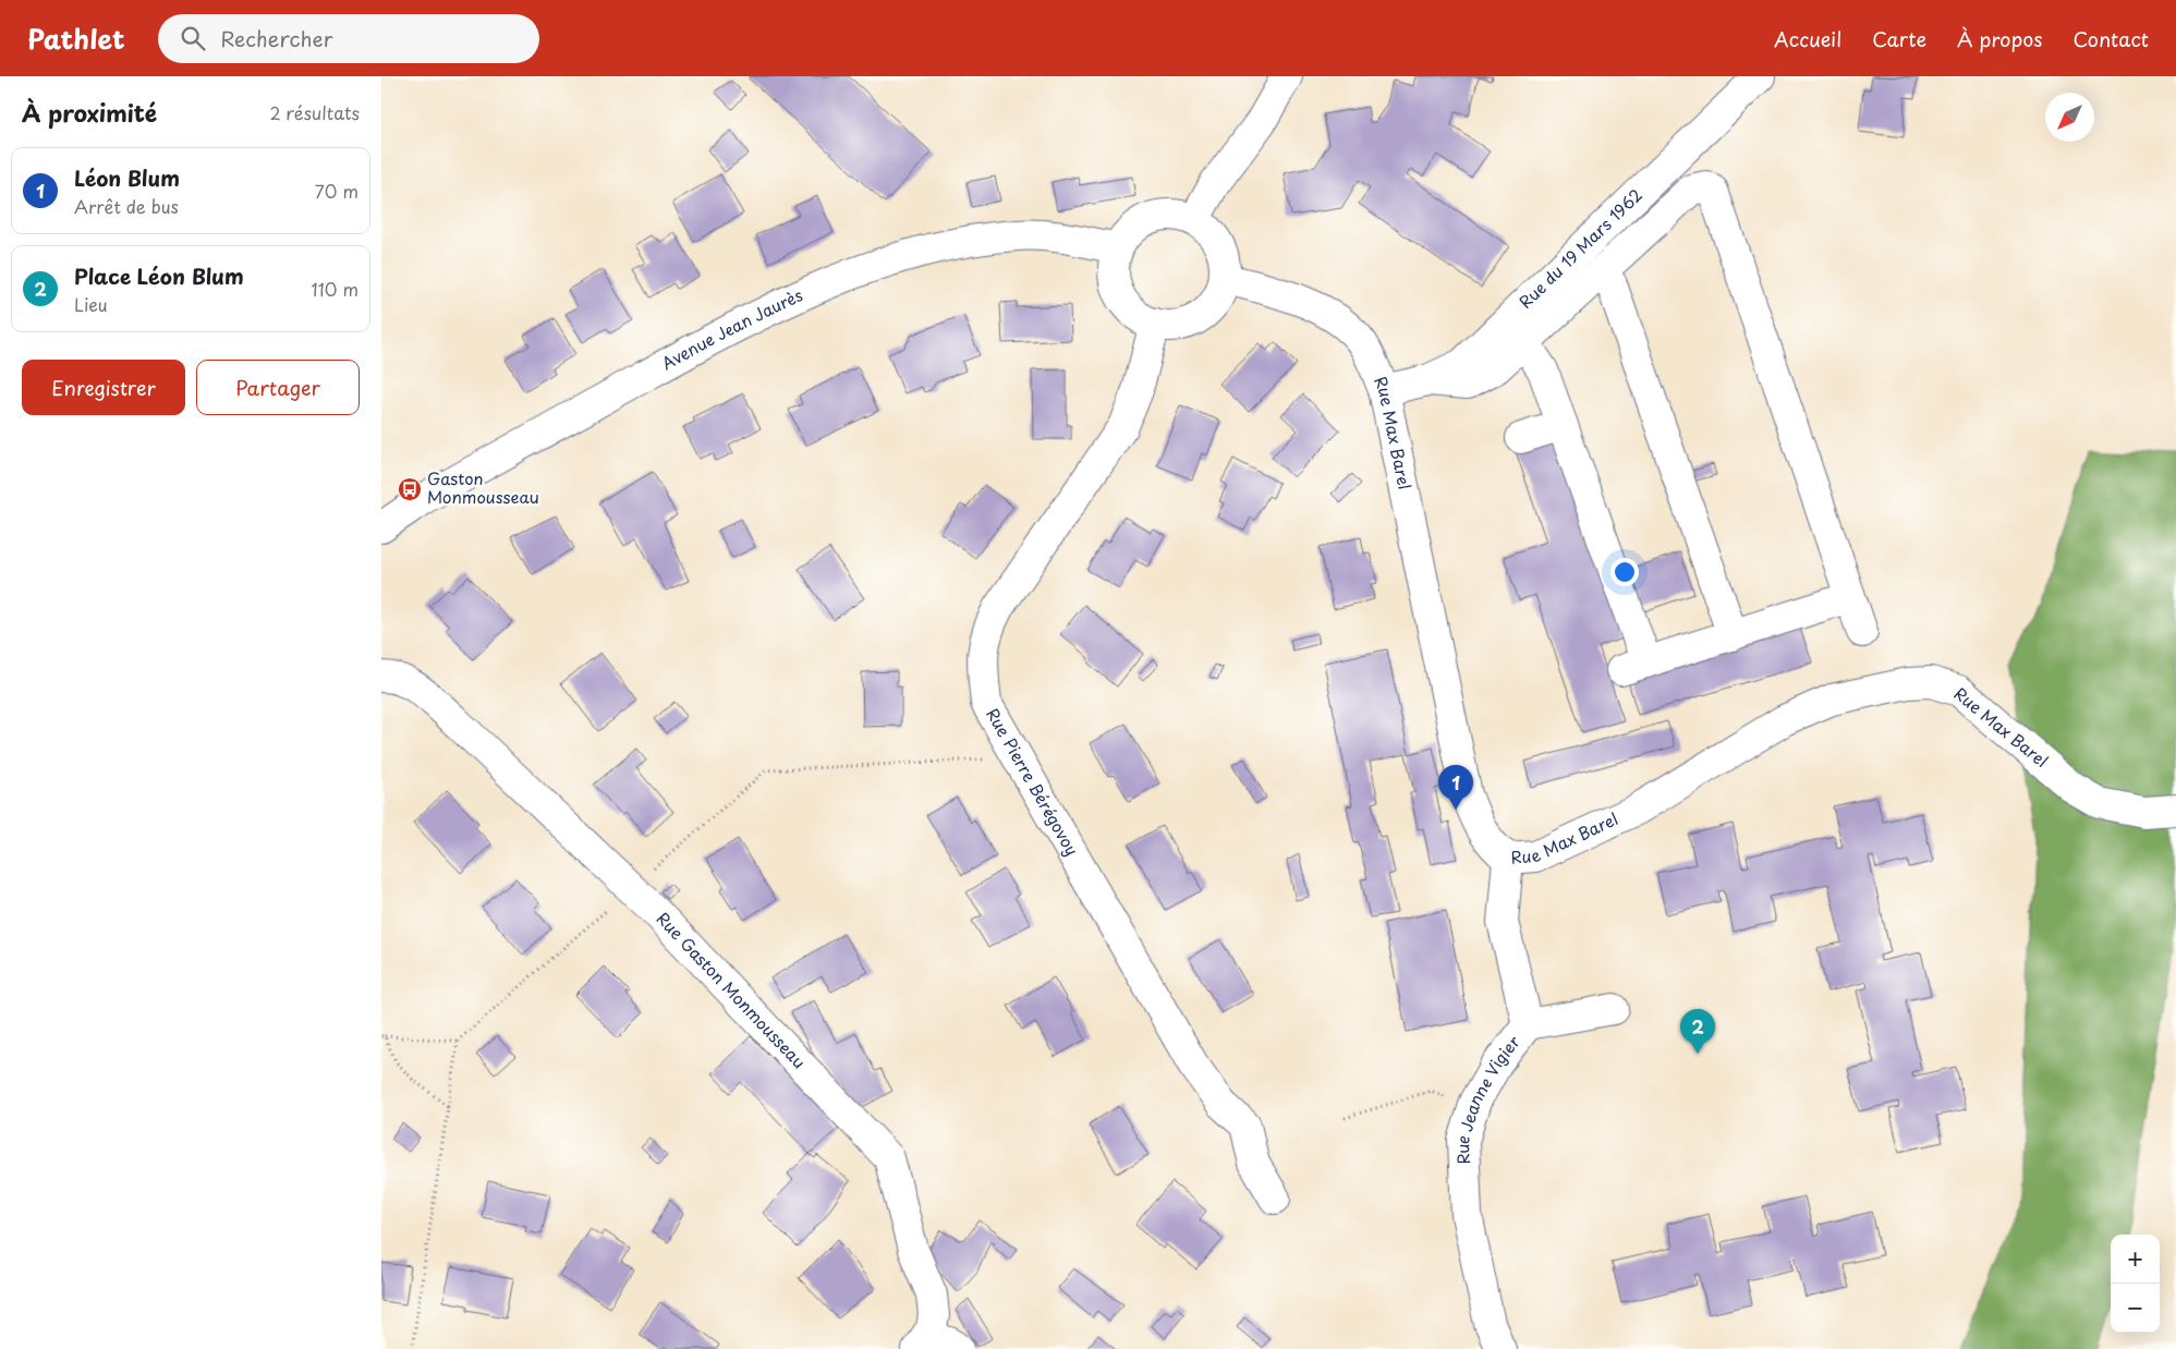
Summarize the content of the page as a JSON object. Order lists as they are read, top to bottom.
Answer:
{
  "streets": {
    "street": [
      "Rue du 19 Mars 1962",
      "Avenue Jean Jaurès",
      "Rue Max Barel",
      "Rue Pierre Bérégovoy",
      "Rue Gaston Monmousseau",
      "Rue Jeanne Vigier"
    ]
  },
  "crossings": [
    ["Rue du 19 Mars 1962", "Rue Max Barel"],
    ["Avenue Jean Jaurès", "Rue Max Barel"],
    ["Avenue Jean Jaurès", "Rue Pierre Bérégovoy"],
    ["Rue Max Barel", "Rue Pierre Bérégovoy"],
    ["Rue Max Barel", "Rue Jeanne Vigier"]
  ],
  "places": {
    "bus stop": ["Gaston Monmousseau"]
  },
  "north": "bottom left",
  "page": {
    "header": "Pathlet",
    "search": "Rechercher",
    "nav": [
      "Accueil",
      "Carte",
      "À propos",
      "Contact"
    ],
    "heading": ["À proximité", "2 résultats"],
    "list": [
      {
        "mark": "1",
        "name": "Léon Blum",
        "note": "Arrêt de bus",
        "value": "70 m"
      },
      {
        "mark": "2",
        "name": "Place Léon Blum",
        "note": "Lieu",
        "value": "110 m"
      }
    ],
    "buttons": ["Enregistrer", "Partager"],
    "pins": ["1", "2"],
    "map_buttons": ["+", "−"]
  }
}
